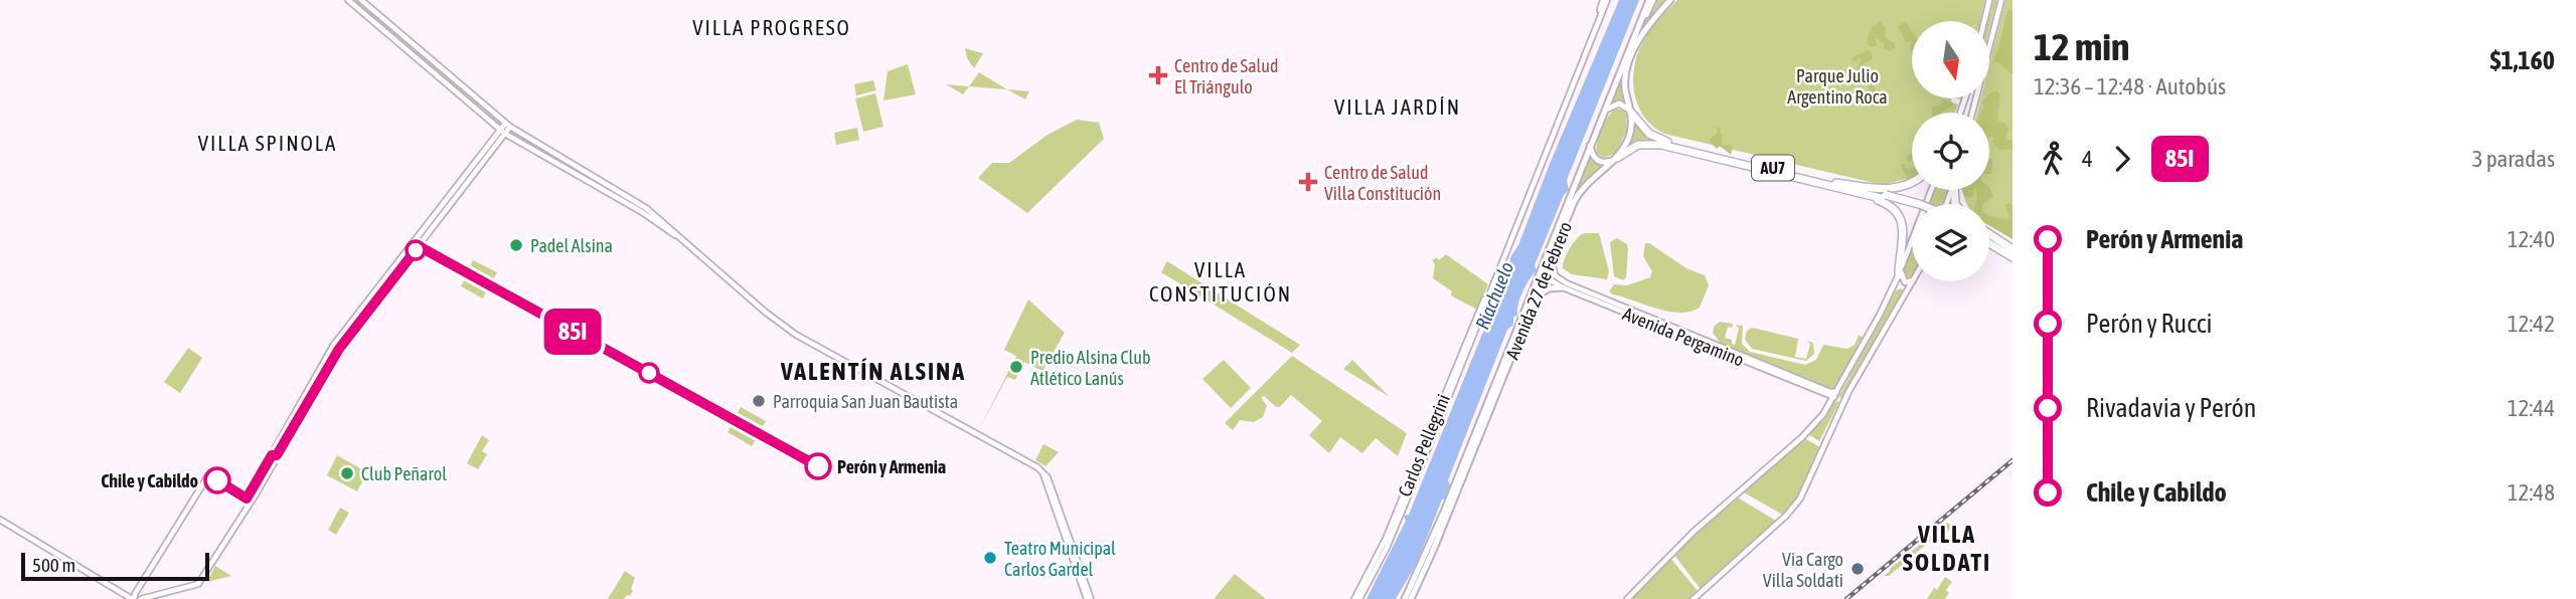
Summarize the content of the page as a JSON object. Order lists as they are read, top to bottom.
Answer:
{
  "streets": {
    "highway": ["AU7"],
    "main road": ["Avenida 27 de Febrero", "Avenida Pergamino", "Carlos Pellegrini"]
  },
  "crossings": [
    ["AU7", "Avenida 27 de Febrero"],
    ["Avenida 27 de Febrero", "Avenida Pergamino"]
  ],
  "districts": [
    "VILLA PROGRESO",
    "VILLA JARDÍN",
    "VILLA SPINOLA",
    "VILLA CONSTITUCIÓN",
    "VALENTÍN ALSINA",
    "VILLA SOLDATI"
  ],
  "water": ["Riachuelo"],
  "parks": ["Parque Julio Argentino Roca"],
  "places": {
    "health": ["Centro de Salud El Triángulo", "Centro de Salud Villa Constitución"],
    "other": [
      "Padel Alsina",
      "Predio Alsina Club Atlético Lanús",
      "Parroquia San Juan Bautista",
      "Perón y Armenia",
      "Club Peñarol",
      "Chile y Cabildo",
      "Teatro Municipal Carlos Gardel",
      "Via Cargo Villa Soldati"
    ]
  },
  "lines": ["bus line 85I"],
  "scale_bar": "500 m",
  "north": "bottom",
  "page": {
    "on_map": "85I",
    "heading": ["12 min", "12:36 – 12:48 · Autobús", "$1,160"],
    "legs": ["4", "85I", "3 paradas"],
    "list": [
      {
        "name": "Perón y Armenia",
        "value": "12:40"
      },
      {
        "name": "Perón y Rucci",
        "value": "12:42"
      },
      {
        "name": "Rivadavia y Perón",
        "value": "12:44"
      },
      {
        "name": "Chile y Cabildo",
        "value": "12:48"
      }
    ],
    "scale": "500 m"
  }
}
